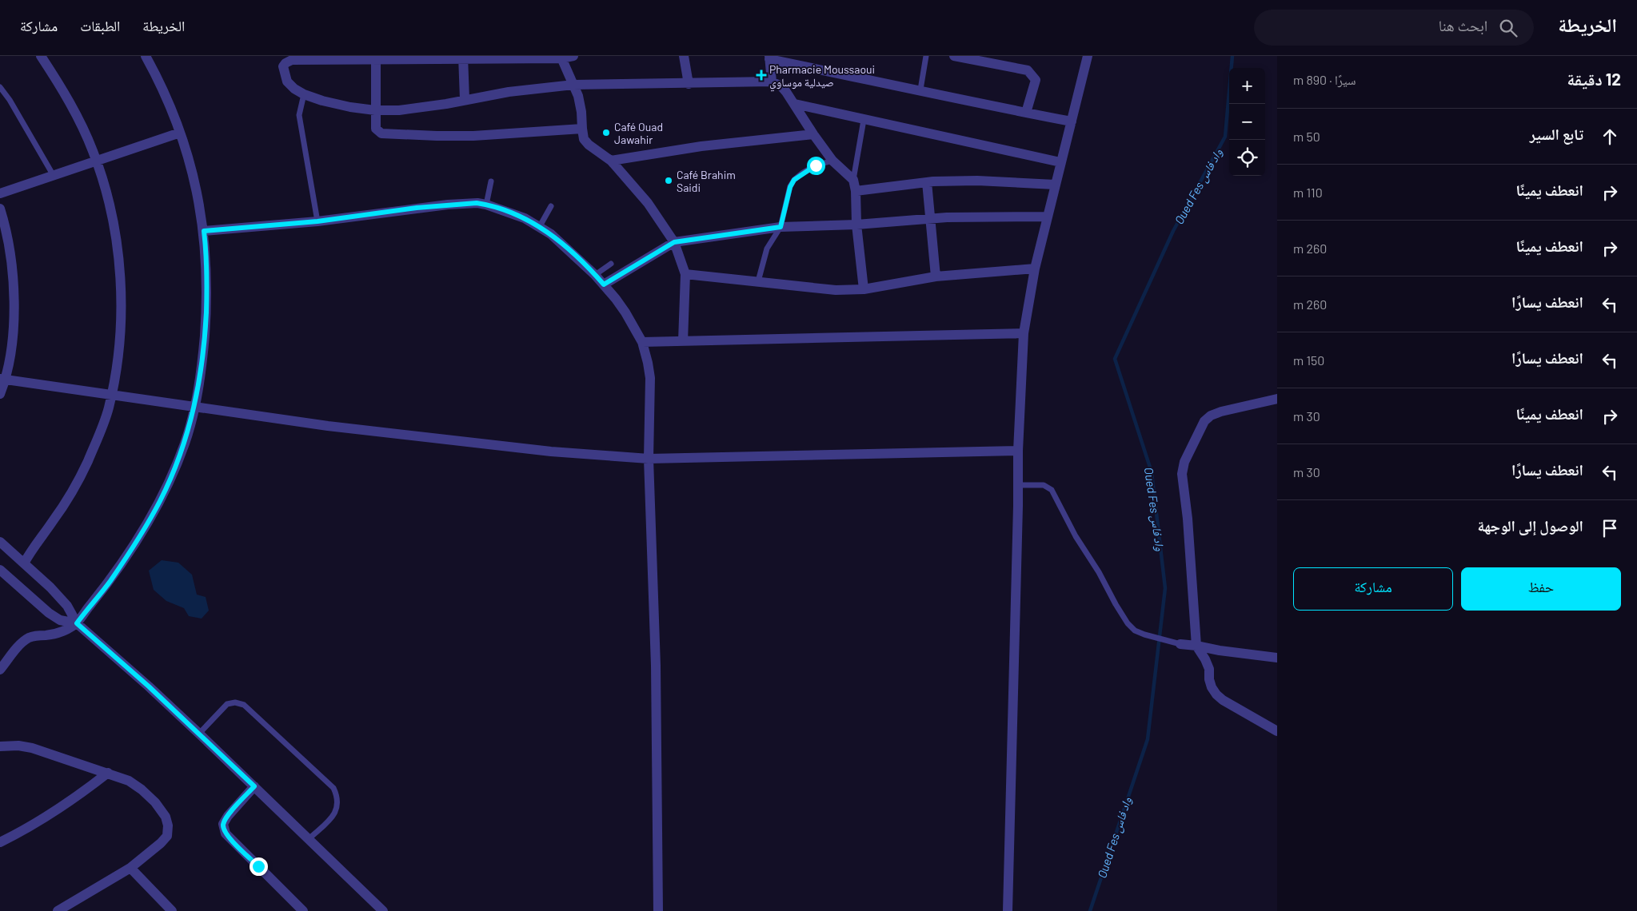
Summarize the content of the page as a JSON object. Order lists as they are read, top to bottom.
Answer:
{
  "water": ["Oued Fes واد فاس"],
  "places": {
    "health": ["Pharmacie Moussaoui صيدلية موساوي"],
    "other": ["Café Ouad Jawahir", "Café Brahim Saidi"]
  },
  "page": {
    "header": "الخريطة",
    "search": "ابحث هنا",
    "nav": ["الخريطة", "الطبقات", "مشاركة"],
    "heading": ["12 دقيقة", "سيرًا · 890 m"],
    "map_buttons": ["+", "−"],
    "list": [
      ["تابع السير", "50 m"],
      ["انعطف يمينًا", "110 m"],
      ["انعطف يمينًا", "260 m"],
      ["انعطف يسارًا", "260 m"],
      ["انعطف يسارًا", "150 m"],
      ["انعطف يمينًا", "30 m"],
      ["انعطف يسارًا", "30 m"],
      "الوصول إلى الوجهة"
    ],
    "buttons": ["حفظ", "مشاركة"]
  }
}
